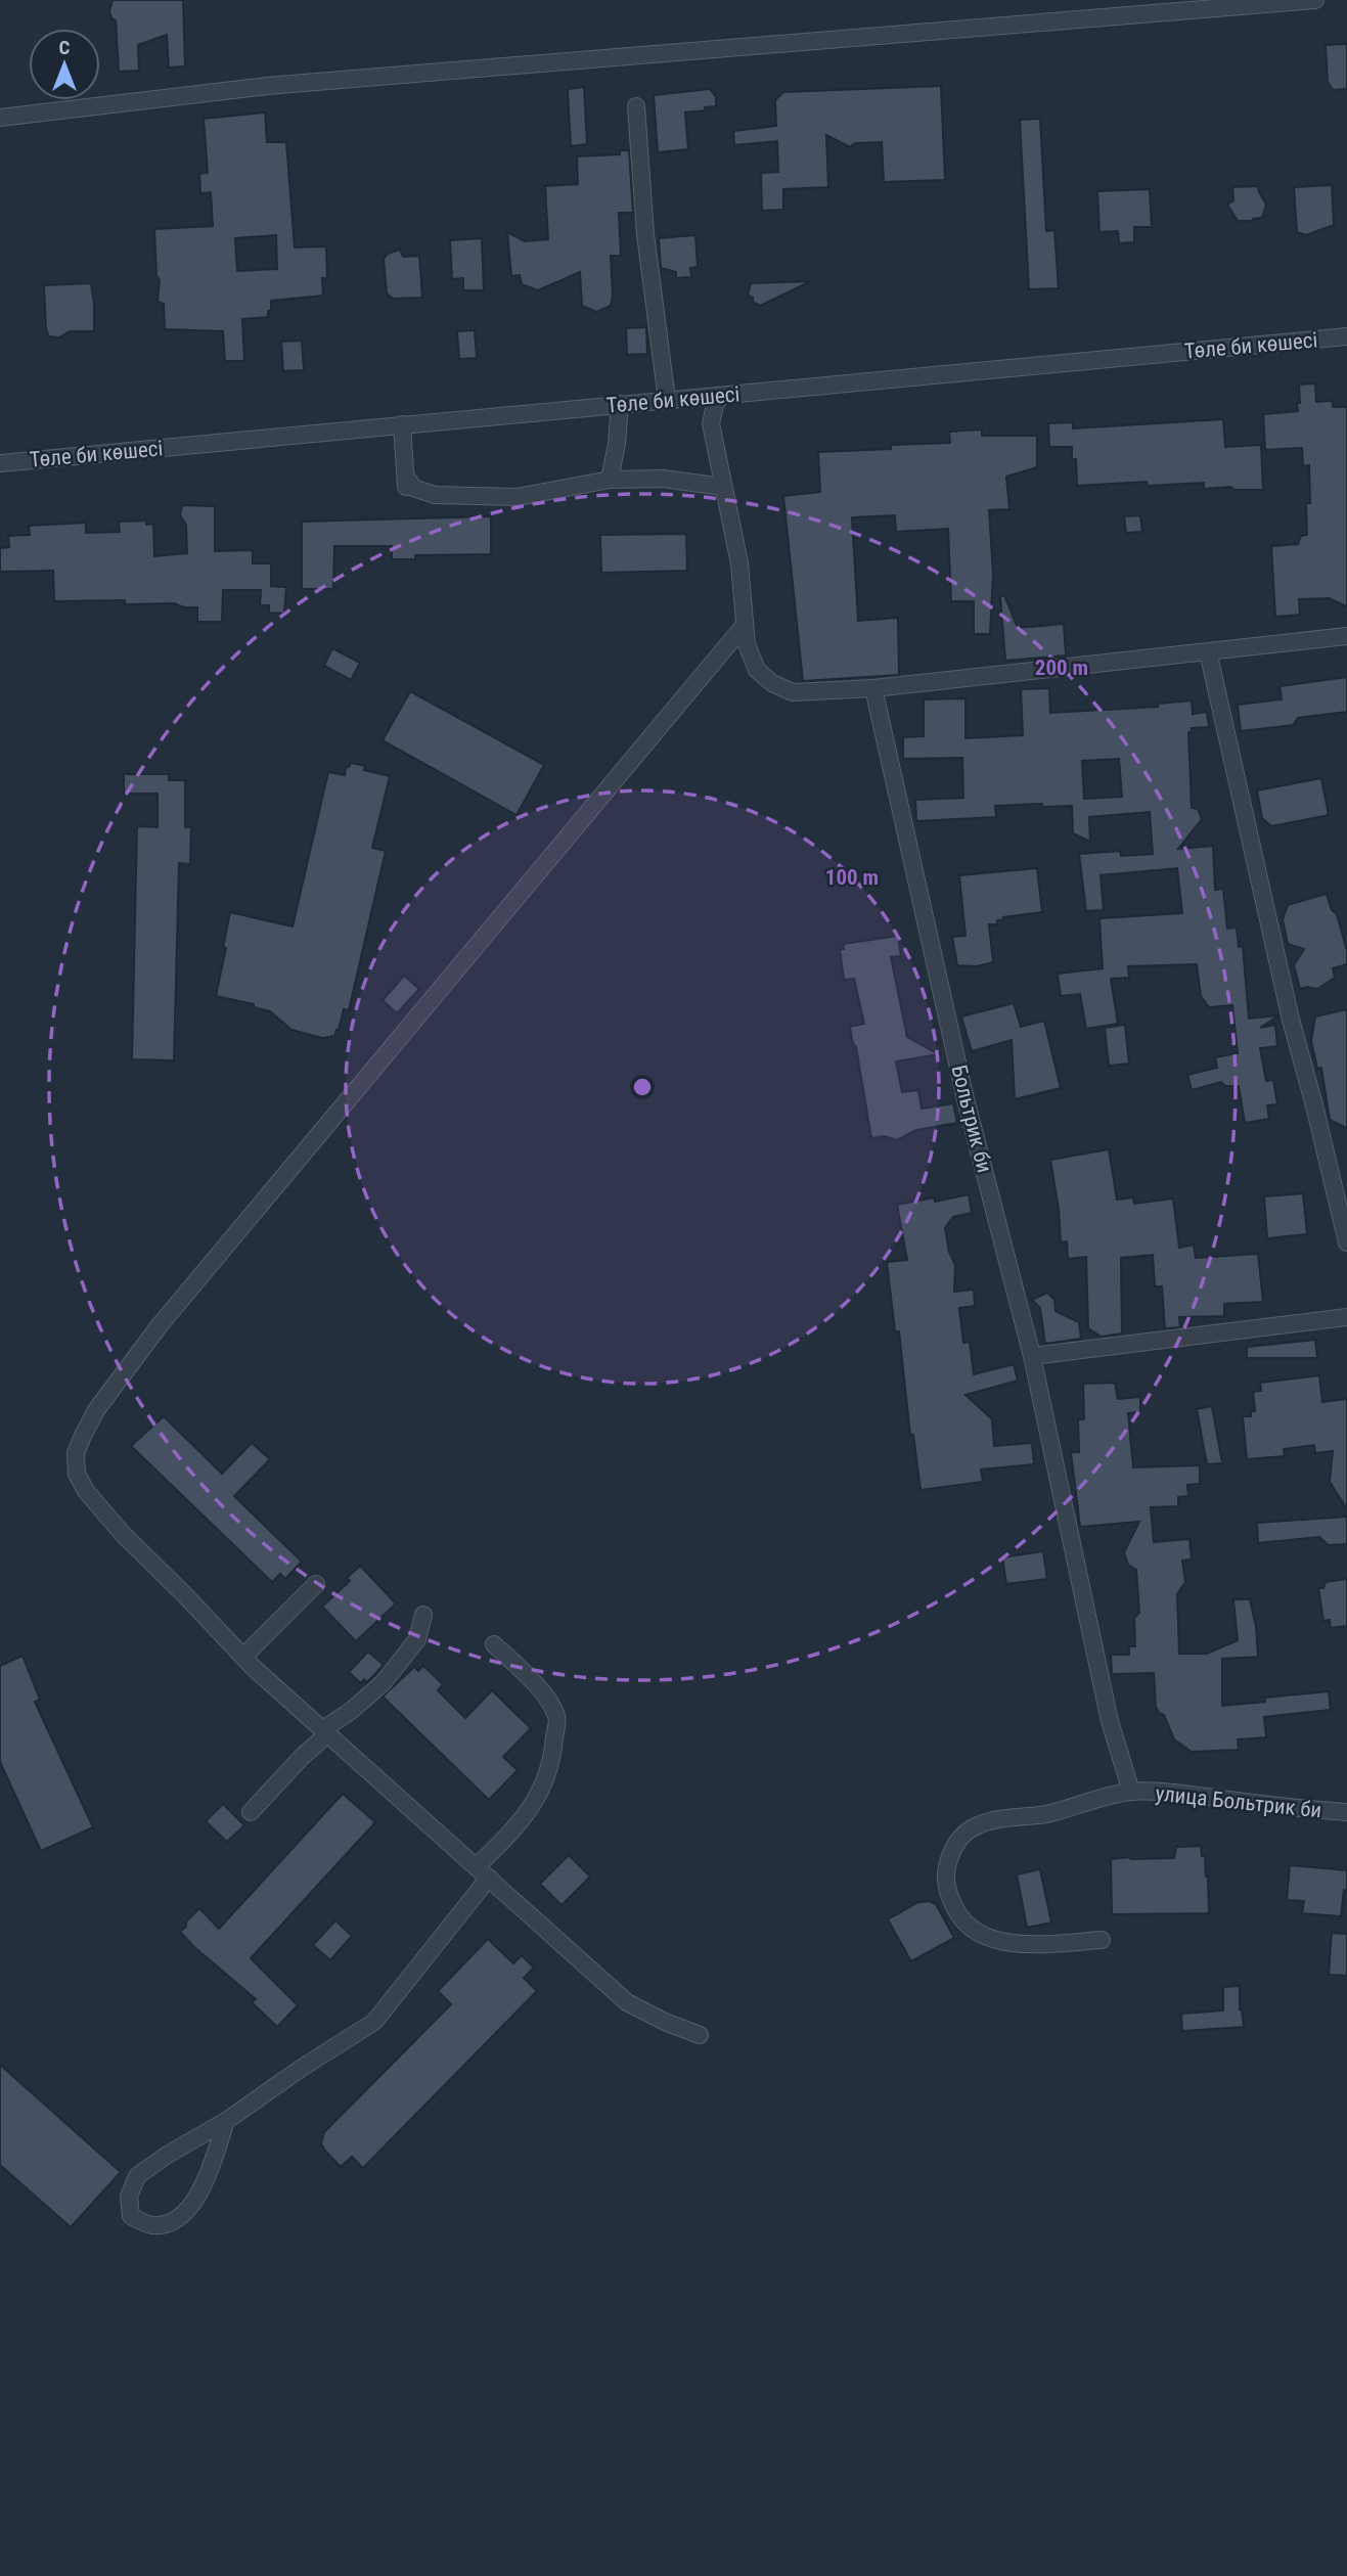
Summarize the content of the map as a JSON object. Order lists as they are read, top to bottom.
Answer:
{
  "streets": {
    "street": ["Төле би көшесі", "Больтрик би", "улица Больтрик би"]
  },
  "crossings": [
    ["Больтрик би", "улица Больтрик би"]
  ],
  "north": "top",
  "rings": ["200 m", "100 m"]
}
